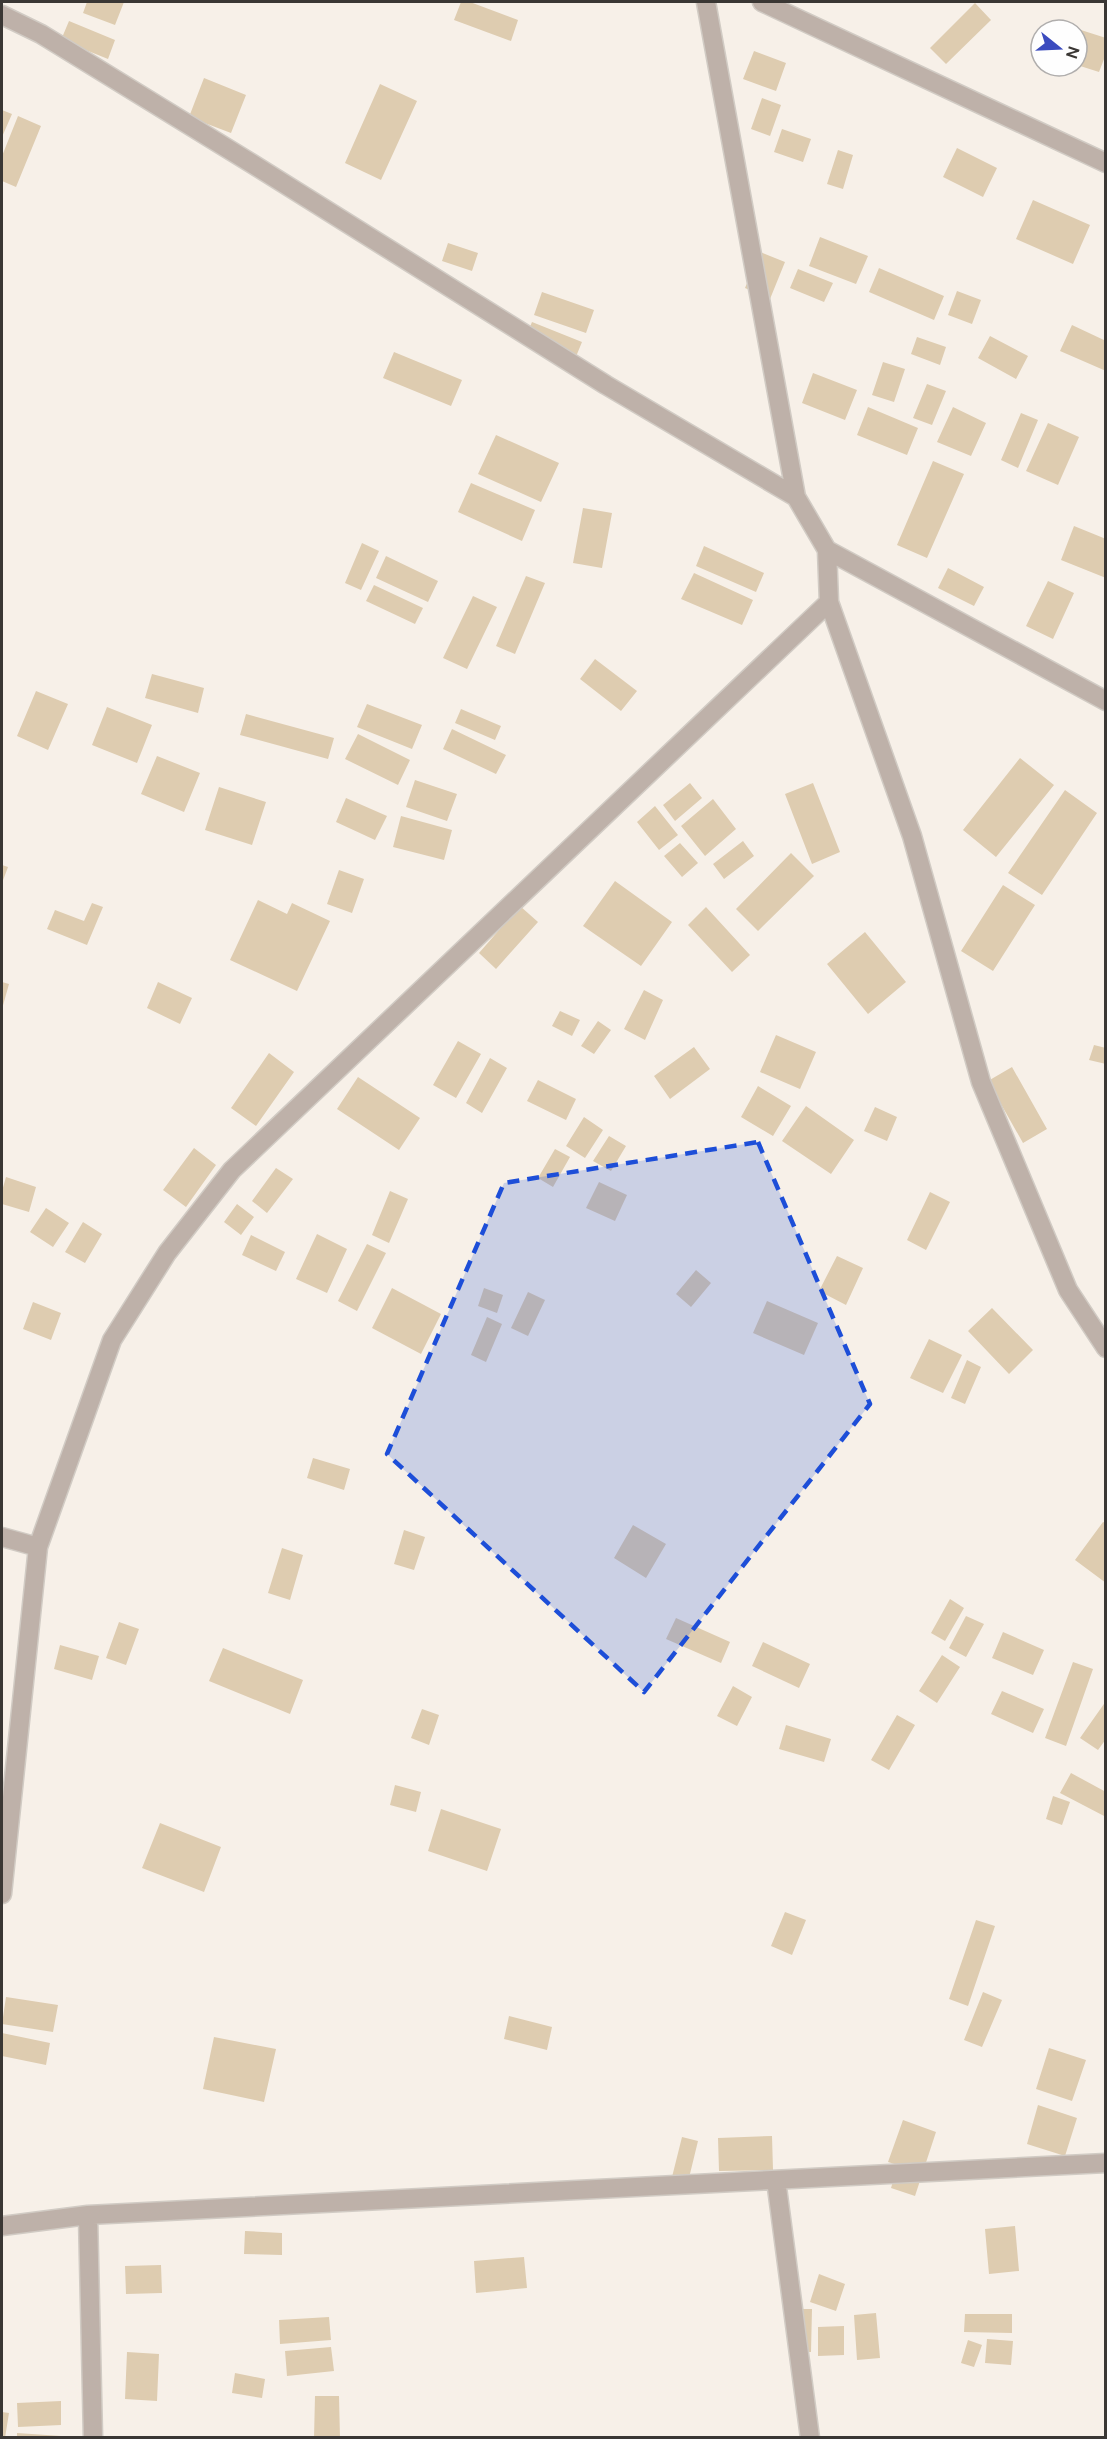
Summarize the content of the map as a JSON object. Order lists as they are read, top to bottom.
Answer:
{
  "north": "right"
}
